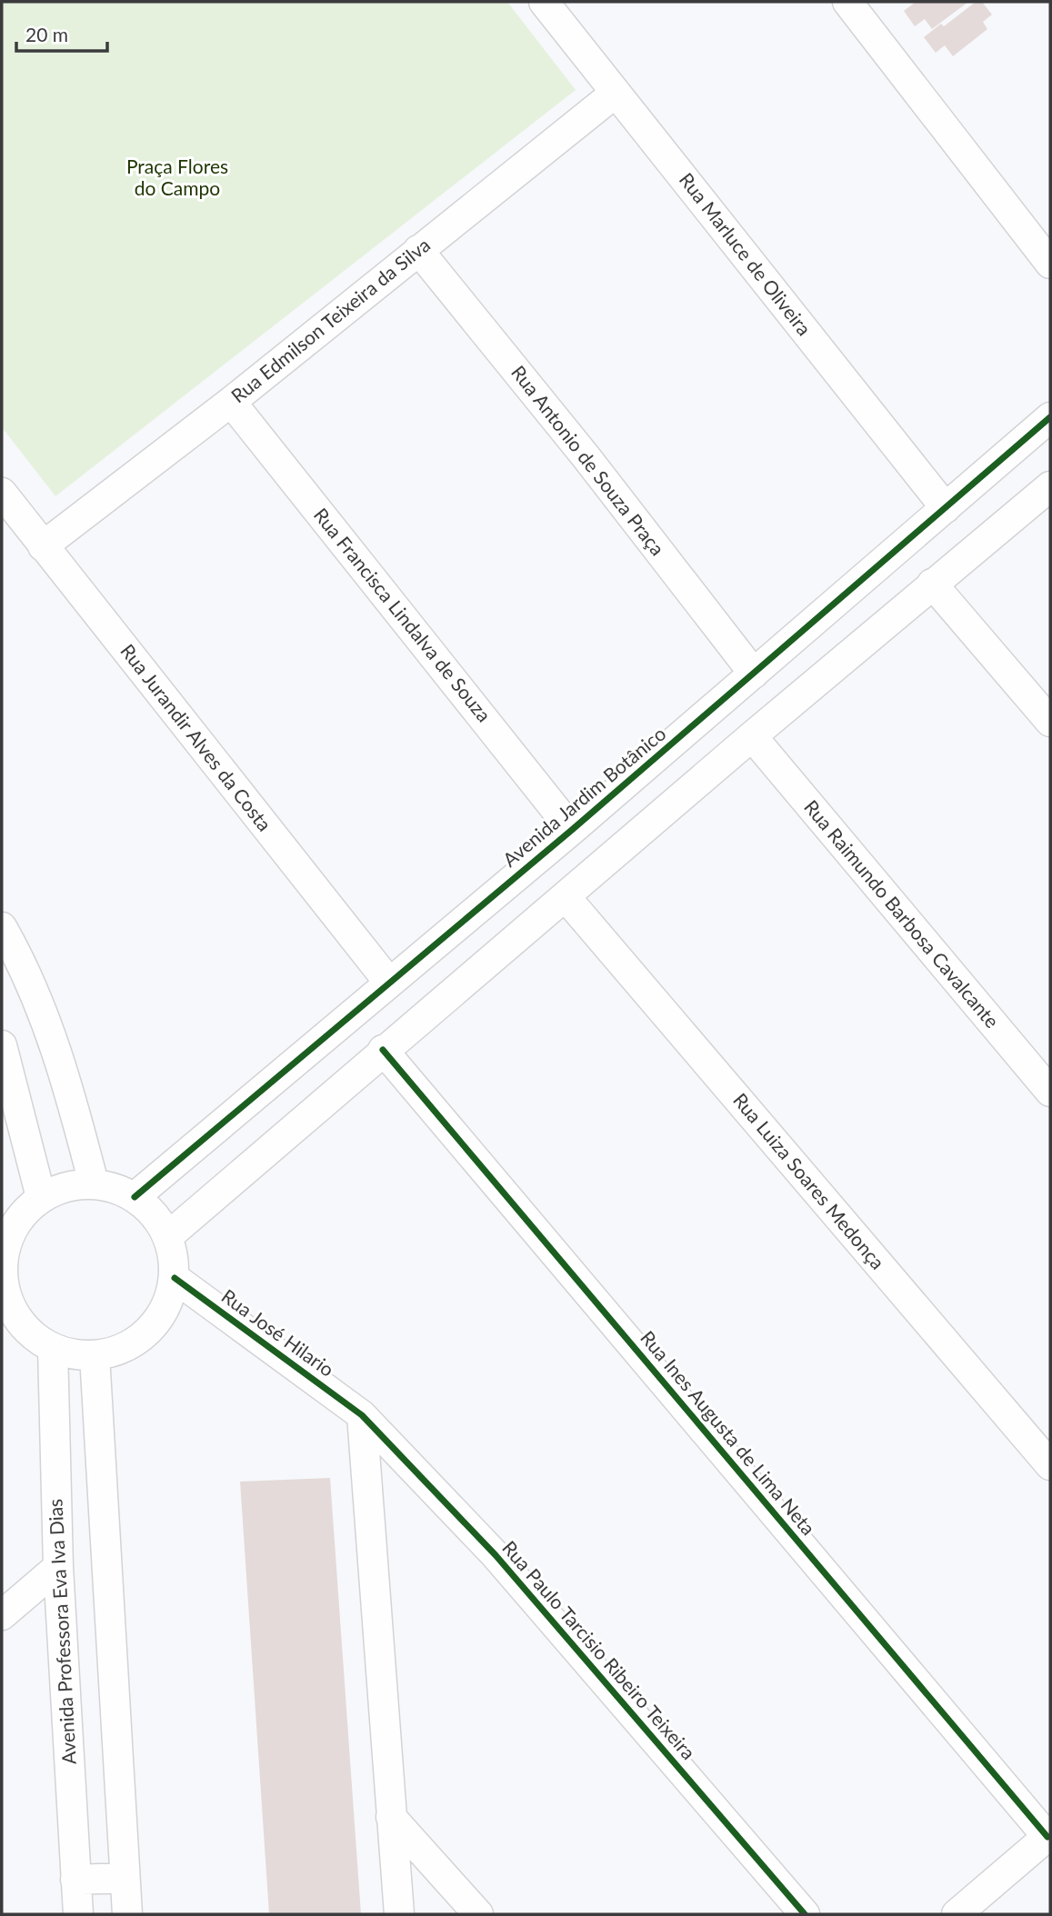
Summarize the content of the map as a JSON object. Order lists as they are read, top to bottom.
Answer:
{
  "streets": {
    "street": [
      "Rua Marluce de Oliveira",
      "Rua Edmilson Teixeira da Silva",
      "Rua Antonio de Souza Praça",
      "Rua Francisca Lindalva de Souza",
      "Rua Jurandir Alves da Costa",
      "Avenida Jardim Botânico",
      "Rua Raimundo Barbosa Cavalcante",
      "Rua Luiza Soares Medonça",
      "Rua José Hilario",
      "Rua Ines Augusta de Lima Neta",
      "Avenida Professora Eva Iva Dias",
      "Rua Paulo Tarcisio Ribeiro Teixeira"
    ]
  },
  "crossings": [
    ["Rua Marluce de Oliveira", "Rua Edmilson Teixeira da Silva"],
    ["Rua Marluce de Oliveira", "Avenida Jardim Botânico"],
    ["Rua Edmilson Teixeira da Silva", "Rua Antonio de Souza Praça"],
    ["Rua Edmilson Teixeira da Silva", "Rua Francisca Lindalva de Souza"],
    ["Rua Edmilson Teixeira da Silva", "Rua Jurandir Alves da Costa"],
    ["Rua Antonio de Souza Praça", "Avenida Jardim Botânico"],
    ["Rua Francisca Lindalva de Souza", "Avenida Jardim Botânico"],
    ["Rua Jurandir Alves da Costa", "Avenida Jardim Botânico"],
    ["Avenida Jardim Botânico", "Rua José Hilario"],
    ["Avenida Jardim Botânico", "Avenida Professora Eva Iva Dias"],
    ["Rua José Hilario", "Avenida Professora Eva Iva Dias"],
    ["Rua José Hilario", "Rua Paulo Tarcisio Ribeiro Teixeira"]
  ],
  "parks": ["Praça Flores do Campo"],
  "scale_bar": "20 m"
}
